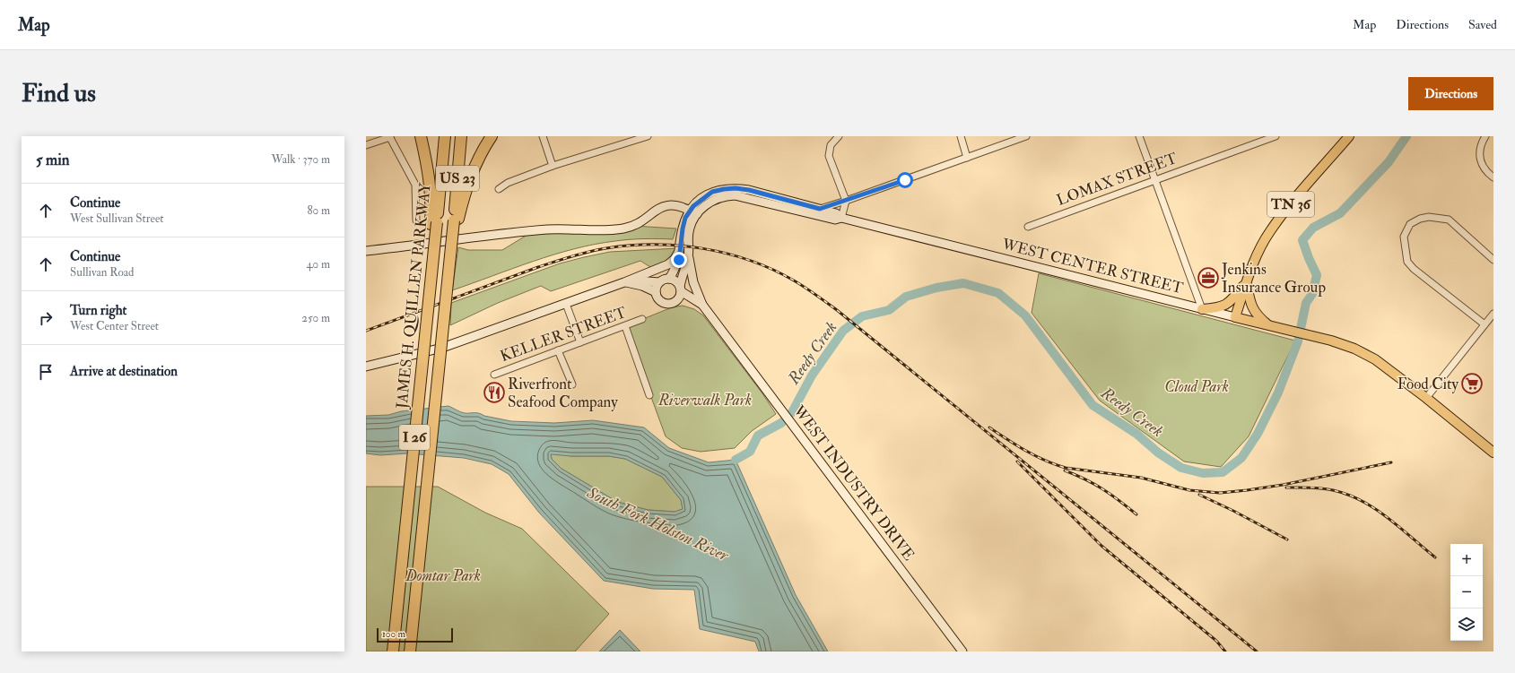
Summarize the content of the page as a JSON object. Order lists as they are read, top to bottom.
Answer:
{
  "streets": {
    "highway": ["US 23", "JAMES H. QUILLEN PARKWAY", "I 26"],
    "main road": ["TN 36", "WEST CENTER STREET", "WEST INDUSTRY DRIVE"],
    "street": ["LOMAX STREET", "KELLER STREET"]
  },
  "crossings": [
    ["TN 36", "WEST CENTER STREET"],
    ["WEST CENTER STREET", "WEST INDUSTRY DRIVE"]
  ],
  "water": ["Reedy Creek", "South Fork Holston River"],
  "parks": ["Cloud Park", "Riverwalk Park", "Domtar Park"],
  "places": {
    "office": ["Jenkins Insurance Group"],
    "supermarket": ["Food City"],
    "restaurant": ["Riverfront Seafood Company"]
  },
  "scale_bar": "100 m",
  "page": {
    "header": "Map",
    "nav": ["Map", "Directions", "Saved"],
    "buttons": "Directions",
    "title": "Find us",
    "heading": ["5 min", "Walk · 370 m"],
    "list": [
      ["Continue", "West Sullivan Street", "80 m"],
      ["Continue", "Sullivan Road", "40 m"],
      ["Turn right", "West Center Street", "250 m"],
      "Arrive at destination"
    ],
    "map_buttons": ["+", "−"],
    "scale": "100 m"
  }
}
